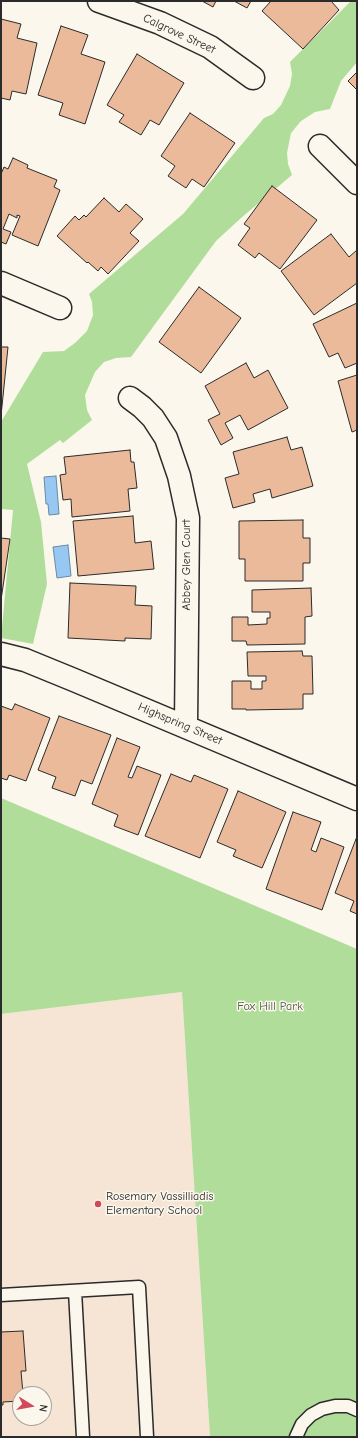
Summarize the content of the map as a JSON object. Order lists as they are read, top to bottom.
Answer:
{
  "streets": {
    "street": ["Calgrove Street", "Abbey Glen Court", "Highspring Street"]
  },
  "crossings": [
    ["Abbey Glen Court", "Highspring Street"]
  ],
  "parks": ["Fox Hill Park"],
  "places": ["Rosemary Vassilliadis Elementary School"],
  "north": "right"
}
